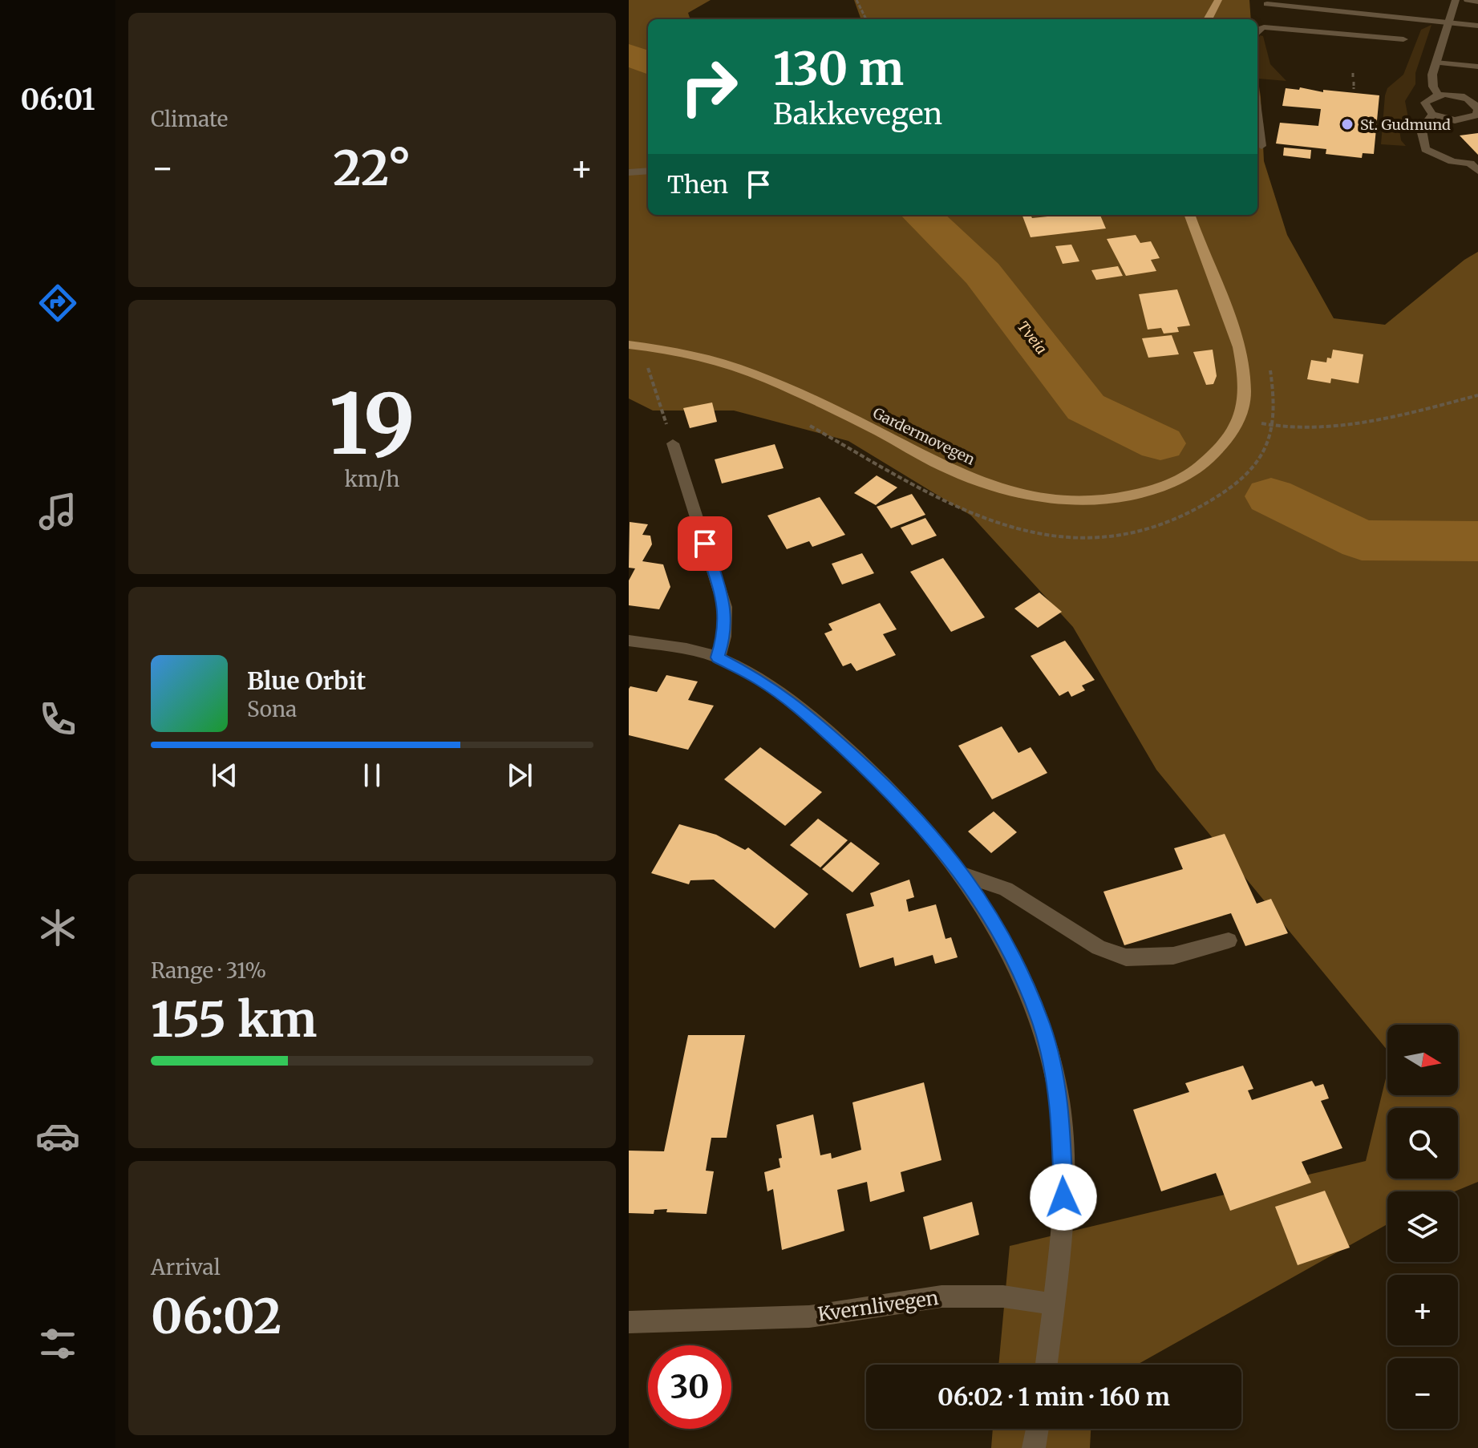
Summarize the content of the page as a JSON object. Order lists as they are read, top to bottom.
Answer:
{
  "streets": {
    "main road": ["Gardermovegen"],
    "street": ["Kvernlivegen"]
  },
  "water": ["Tveia"],
  "places": ["St. Gudmund"],
  "north": "right",
  "page": {
    "tabs": "06:01",
    "tile": [
      "Climate",
      ["19", "km/h"],
      ["Range · 31%", "155 km"],
      ["Arrival", "06:02"]
    ],
    "turn": ["130 m", "Bakkevegen"],
    "heat": ["−", "22°", "+"],
    "then": "Then",
    "song": ["Blue Orbit", "Sona"],
    "map_buttons": ["+", "−"],
    "limit": "30",
    "trip": "06:02 · 1 min · 160 m"
  }
}
